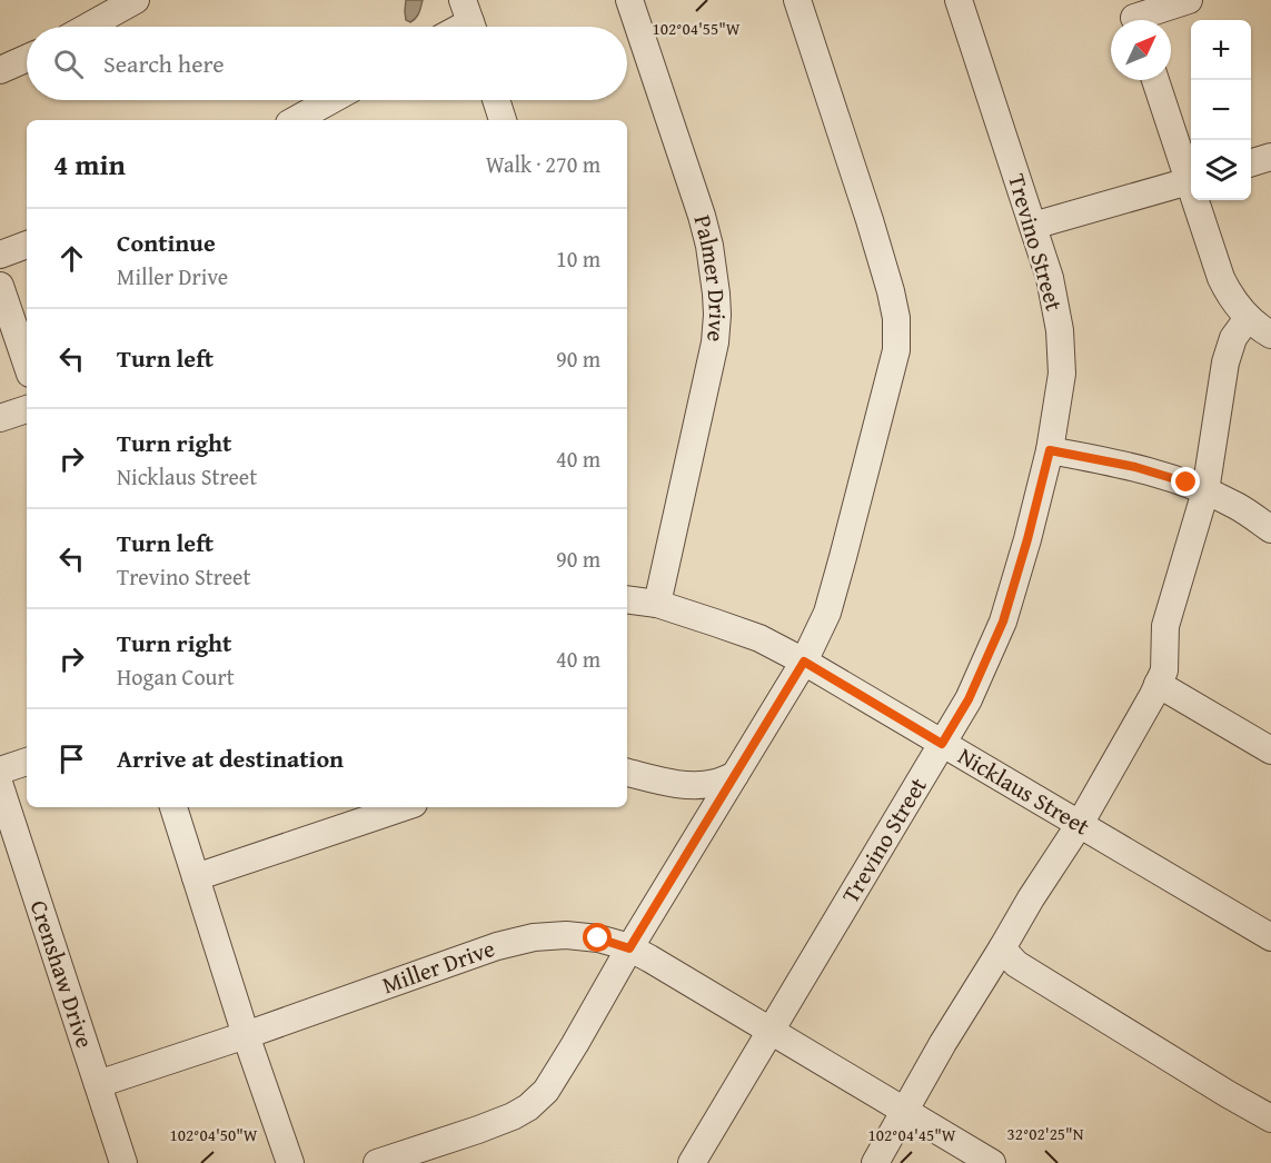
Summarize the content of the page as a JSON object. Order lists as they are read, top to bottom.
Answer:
{
  "streets": {
    "street": [
      "Trevino Street",
      "Palmer Drive",
      "Nicklaus Street",
      "Miller Drive",
      "Crenshaw Drive"
    ]
  },
  "crossings": [
    ["Trevino Street", "Nicklaus Street"],
    ["Trevino Street", "Miller Drive"],
    ["Palmer Drive", "Nicklaus Street"],
    ["Miller Drive", "Crenshaw Drive"]
  ],
  "north": "top right",
  "page": {
    "map_buttons": ["+", "−"],
    "search": "Search here",
    "heading": ["4 min", "Walk · 270 m"],
    "list": [
      ["Continue", "Miller Drive", "10 m"],
      ["Turn left", "90 m"],
      ["Turn right", "Nicklaus Street", "40 m"],
      ["Turn left", "Trevino Street", "90 m"],
      ["Turn right", "Hogan Court", "40 m"],
      "Arrive at destination"
    ]
  },
  "coordinates": [
    "102°04'55\"W",
    "32°02'25\"N",
    "102°04'50\"W",
    "102°04'45\"W"
  ]
}
